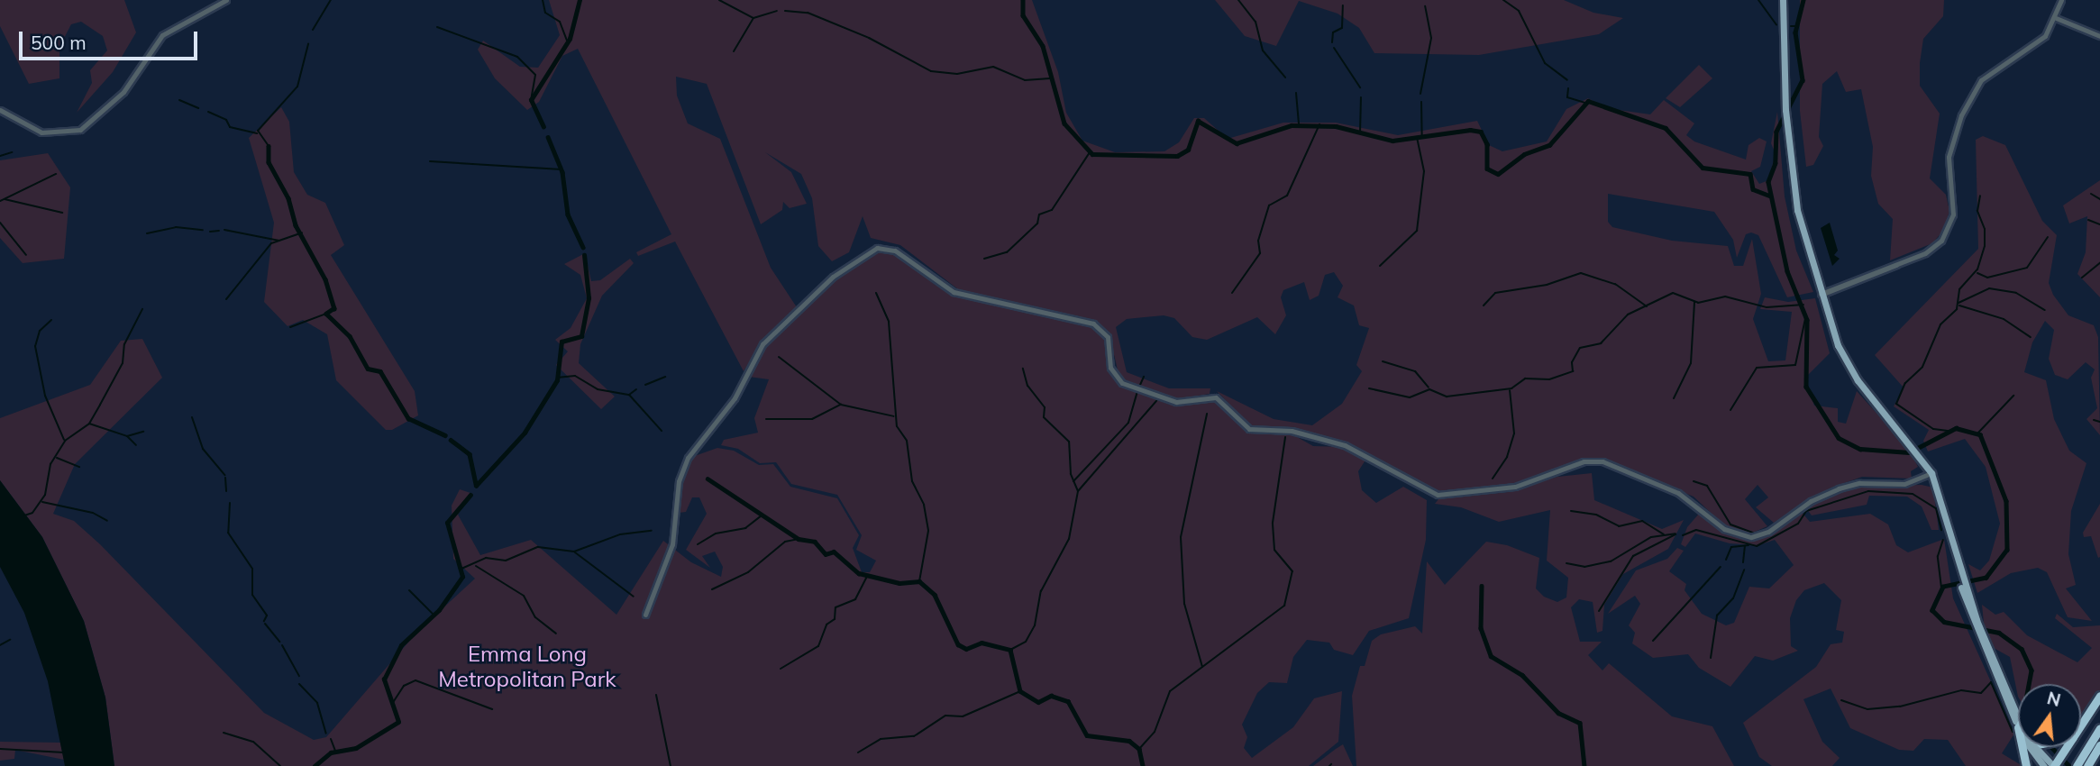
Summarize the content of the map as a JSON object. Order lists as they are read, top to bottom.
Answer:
{
  "parks": ["Emma Long Metropolitan Park"],
  "scale_bar": "500 m",
  "north": "top"
}
